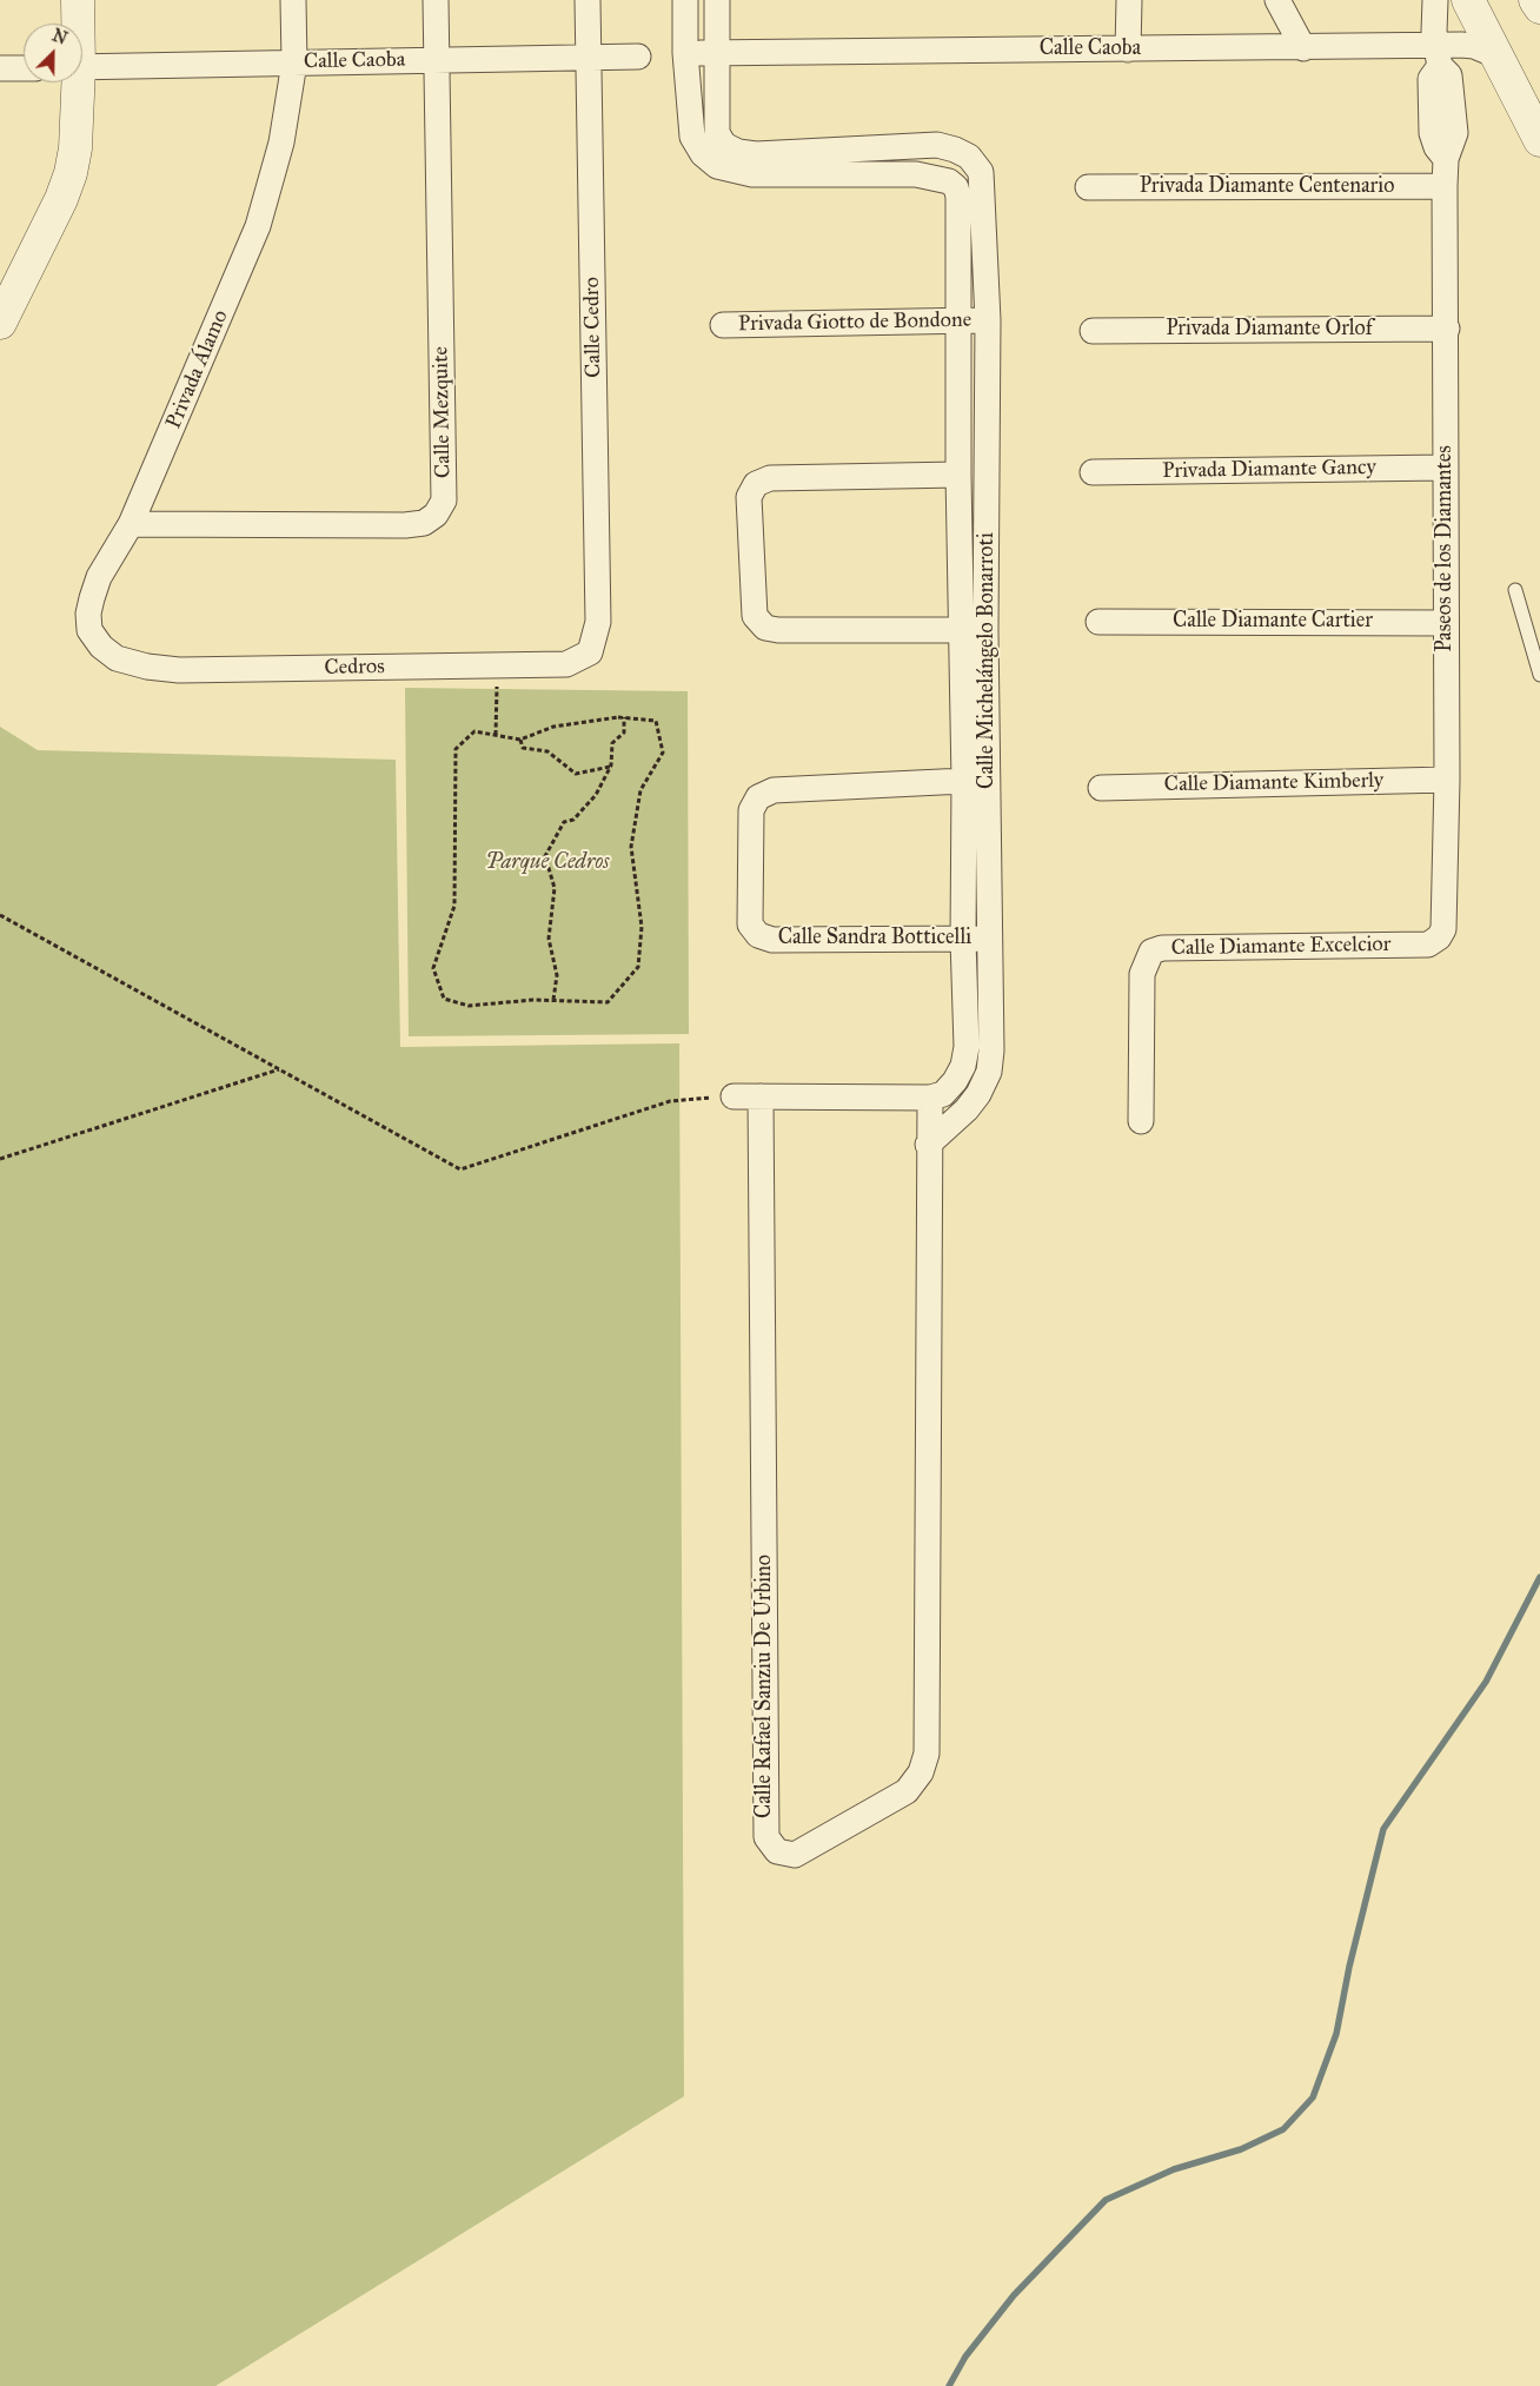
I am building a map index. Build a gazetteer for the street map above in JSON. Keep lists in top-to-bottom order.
{
  "streets": {
    "street": [
      "Calle Caoba",
      "Privada Diamante Centenario",
      "Privada Giotto de Bondone",
      "Calle Cedro",
      "Privada Diamante Orlof",
      "Privada Álamo",
      "Calle Mezquite",
      "Privada Diamante Gancy",
      "Paseos de los Diamantes",
      "Calle Diamante Cartier",
      "Calle Michelángelo Bonarroti",
      "Cedros",
      "Calle Diamante Kimberly",
      "Calle Sandra Botticelli",
      "Calle Diamante Excelcior",
      "Calle Rafael Sanziu De Urbino"
    ]
  },
  "crossings": [
    ["Calle Caoba", "Calle Cedro"],
    ["Calle Caoba", "Privada Álamo"],
    ["Calle Caoba", "Calle Mezquite"],
    ["Calle Caoba", "Paseos de los Diamantes"],
    ["Privada Diamante Centenario", "Paseos de los Diamantes"],
    ["Privada Giotto de Bondone", "Calle Michelángelo Bonarroti"],
    ["Calle Cedro", "Cedros"],
    ["Privada Diamante Orlof", "Paseos de los Diamantes"],
    ["Privada Álamo", "Calle Mezquite"],
    ["Privada Álamo", "Cedros"],
    ["Privada Diamante Gancy", "Paseos de los Diamantes"],
    ["Paseos de los Diamantes", "Calle Diamante Cartier"],
    ["Paseos de los Diamantes", "Calle Diamante Kimberly"],
    ["Paseos de los Diamantes", "Calle Diamante Excelcior"],
    ["Calle Michelángelo Bonarroti", "Calle Sandra Botticelli"],
    ["Calle Michelángelo Bonarroti", "Calle Rafael Sanziu De Urbino"]
  ],
  "parks": ["Parque Cedros"],
  "north": "top right"
}
